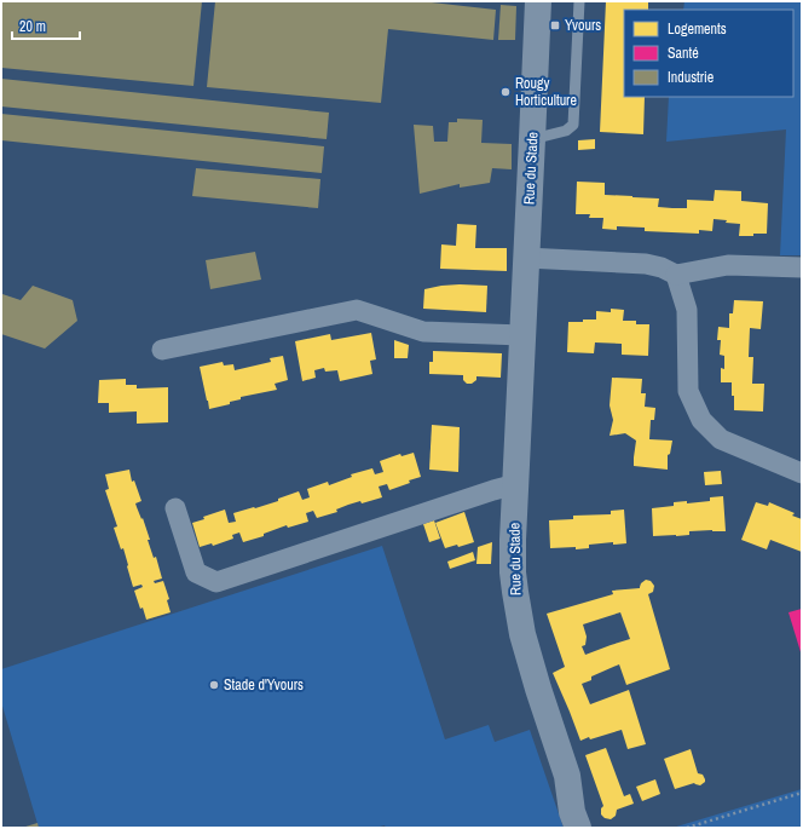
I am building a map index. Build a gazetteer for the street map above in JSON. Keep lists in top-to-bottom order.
{
  "streets": {
    "street": ["Rue du Stade"]
  },
  "places": {
    "transit": ["Yvours"],
    "other": ["Rougy Horticulture", "Stade d'Yvours"]
  },
  "legend": ["Logements", "Santé", "Industrie"],
  "scale_bar": "20 m"
}
